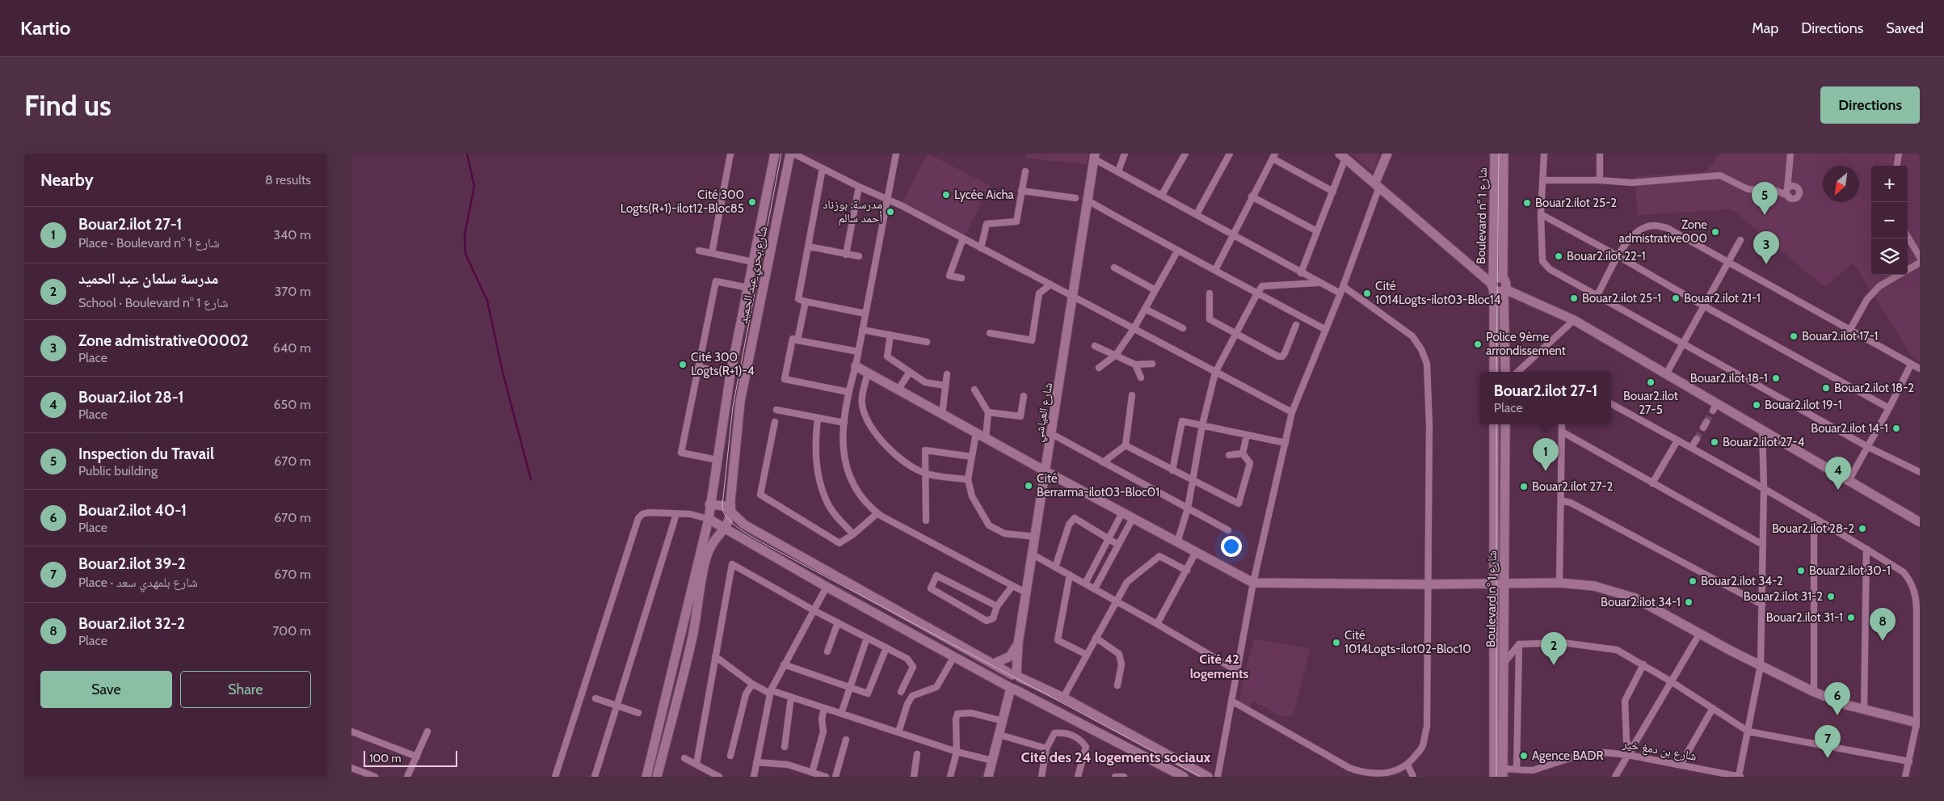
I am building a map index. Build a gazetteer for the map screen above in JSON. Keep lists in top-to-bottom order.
{
  "streets": {
    "street": [
      "Boulevard n° شارع 1",
      "شارع بحري عبد الحميد",
      "شارع العياشي",
      "شارع بن دمغ خير"
    ]
  },
  "crossings": [
    ["Boulevard n° شارع 1", "شارع بن دمغ خير"]
  ],
  "districts": ["Cité 42 logements", "Cité des 24 logements sociaux"],
  "places": [
    "Lycée Aicha",
    "Cité 300 Logts(R+1)-ilot12-Bloc85",
    "Bouar2.ilot 25-2",
    "مدرسة. بوزناد أحمد سالم",
    "Zone admistrative000",
    "Bouar2.ilot 22-1",
    "Cité 1014Logts-ilot03-Bloc14",
    "Bouar2.ilot 25-1",
    "Bouar2.ilot 21-1",
    "Bouar2.ilot 17-1",
    "Police 9ème arrondissement",
    "Cité 300 Logts(R+1)-4",
    "Bouar2.ilot 18-1",
    "Bouar2.ilot 27-5",
    "Bouar2.ilot 18-2",
    "Bouar2.ilot 19-1",
    "Bouar2.ilot 14-1",
    "Bouar2.ilot 27-4",
    "Cité Berrarma-ilot03-Bloc01",
    "Bouar2.ilot 27-2",
    "Bouar2.ilot 28-2",
    "Bouar2.ilot 30-1",
    "Bouar2.ilot 34-2",
    "Bouar2.ilot 31-2",
    "Bouar2.ilot 34-1",
    "Bouar2.ilot 31-1",
    "Cité 1014Logts-ilot02-Bloc10",
    "Agence BADR"
  ],
  "scale_bar": "100 m",
  "north": "bottom left",
  "page": {
    "header": "Kartio",
    "nav": ["Map", "Directions", "Saved"],
    "buttons": [
      "Directions",
      ["Save", "Share"]
    ],
    "title": "Find us",
    "heading": ["Nearby", "8 results"],
    "map_buttons": ["+", "−"],
    "pins": [
      "5",
      "3",
      "1",
      "4",
      "8",
      "2",
      "6",
      "7"
    ],
    "list": [
      {
        "mark": "1",
        "name": "Bouar2.ilot 27-1",
        "note": "Place · Boulevard n° شارع 1",
        "value": "340 m"
      },
      {
        "mark": "2",
        "name": "مدرسة سلمان عبد الحميد",
        "note": "School · Boulevard n° شارع 1",
        "value": "370 m"
      },
      {
        "mark": "3",
        "name": "Zone admistrative00002",
        "note": "Place",
        "value": "640 m"
      },
      {
        "mark": "4",
        "name": "Bouar2.ilot 28-1",
        "note": "Place",
        "value": "650 m"
      },
      {
        "mark": "5",
        "name": "Inspection du Travail",
        "note": "Public building",
        "value": "670 m"
      },
      {
        "mark": "6",
        "name": "Bouar2.ilot 40-1",
        "note": "Place",
        "value": "670 m"
      },
      {
        "mark": "7",
        "name": "Bouar2.ilot 39-2",
        "note": "Place · شارع بلمهدي سعد",
        "value": "670 m"
      },
      {
        "mark": "8",
        "name": "Bouar2.ilot 32-2",
        "note": "Place",
        "value": "700 m"
      }
    ],
    "popup": ["Bouar2.ilot 27-1", "Place"],
    "scale": "100 m"
  }
}
